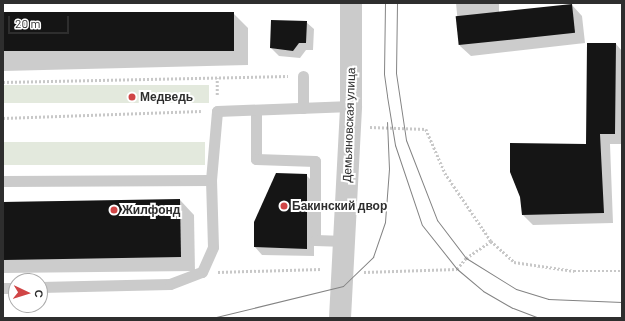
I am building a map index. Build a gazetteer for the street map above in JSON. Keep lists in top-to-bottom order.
{
  "streets": {
    "street": ["Демьяновская улица"]
  },
  "places": ["Медведь", "Бакинский двор", "Жилфонд"],
  "scale_bar": "20 m",
  "north": "right"
}
